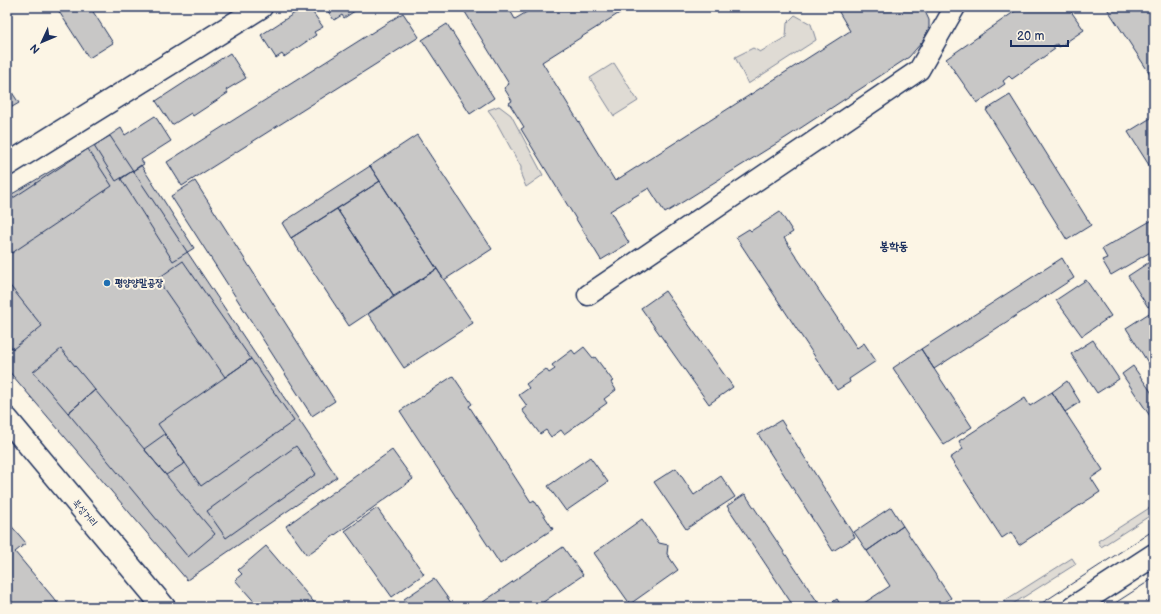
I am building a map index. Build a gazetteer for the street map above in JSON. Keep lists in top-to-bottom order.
{
  "streets": {
    "main road": ["북성거리"]
  },
  "districts": ["봉학동"],
  "places": ["평양양말공장"],
  "scale_bar": "20 m",
  "north": "bottom left"
}
